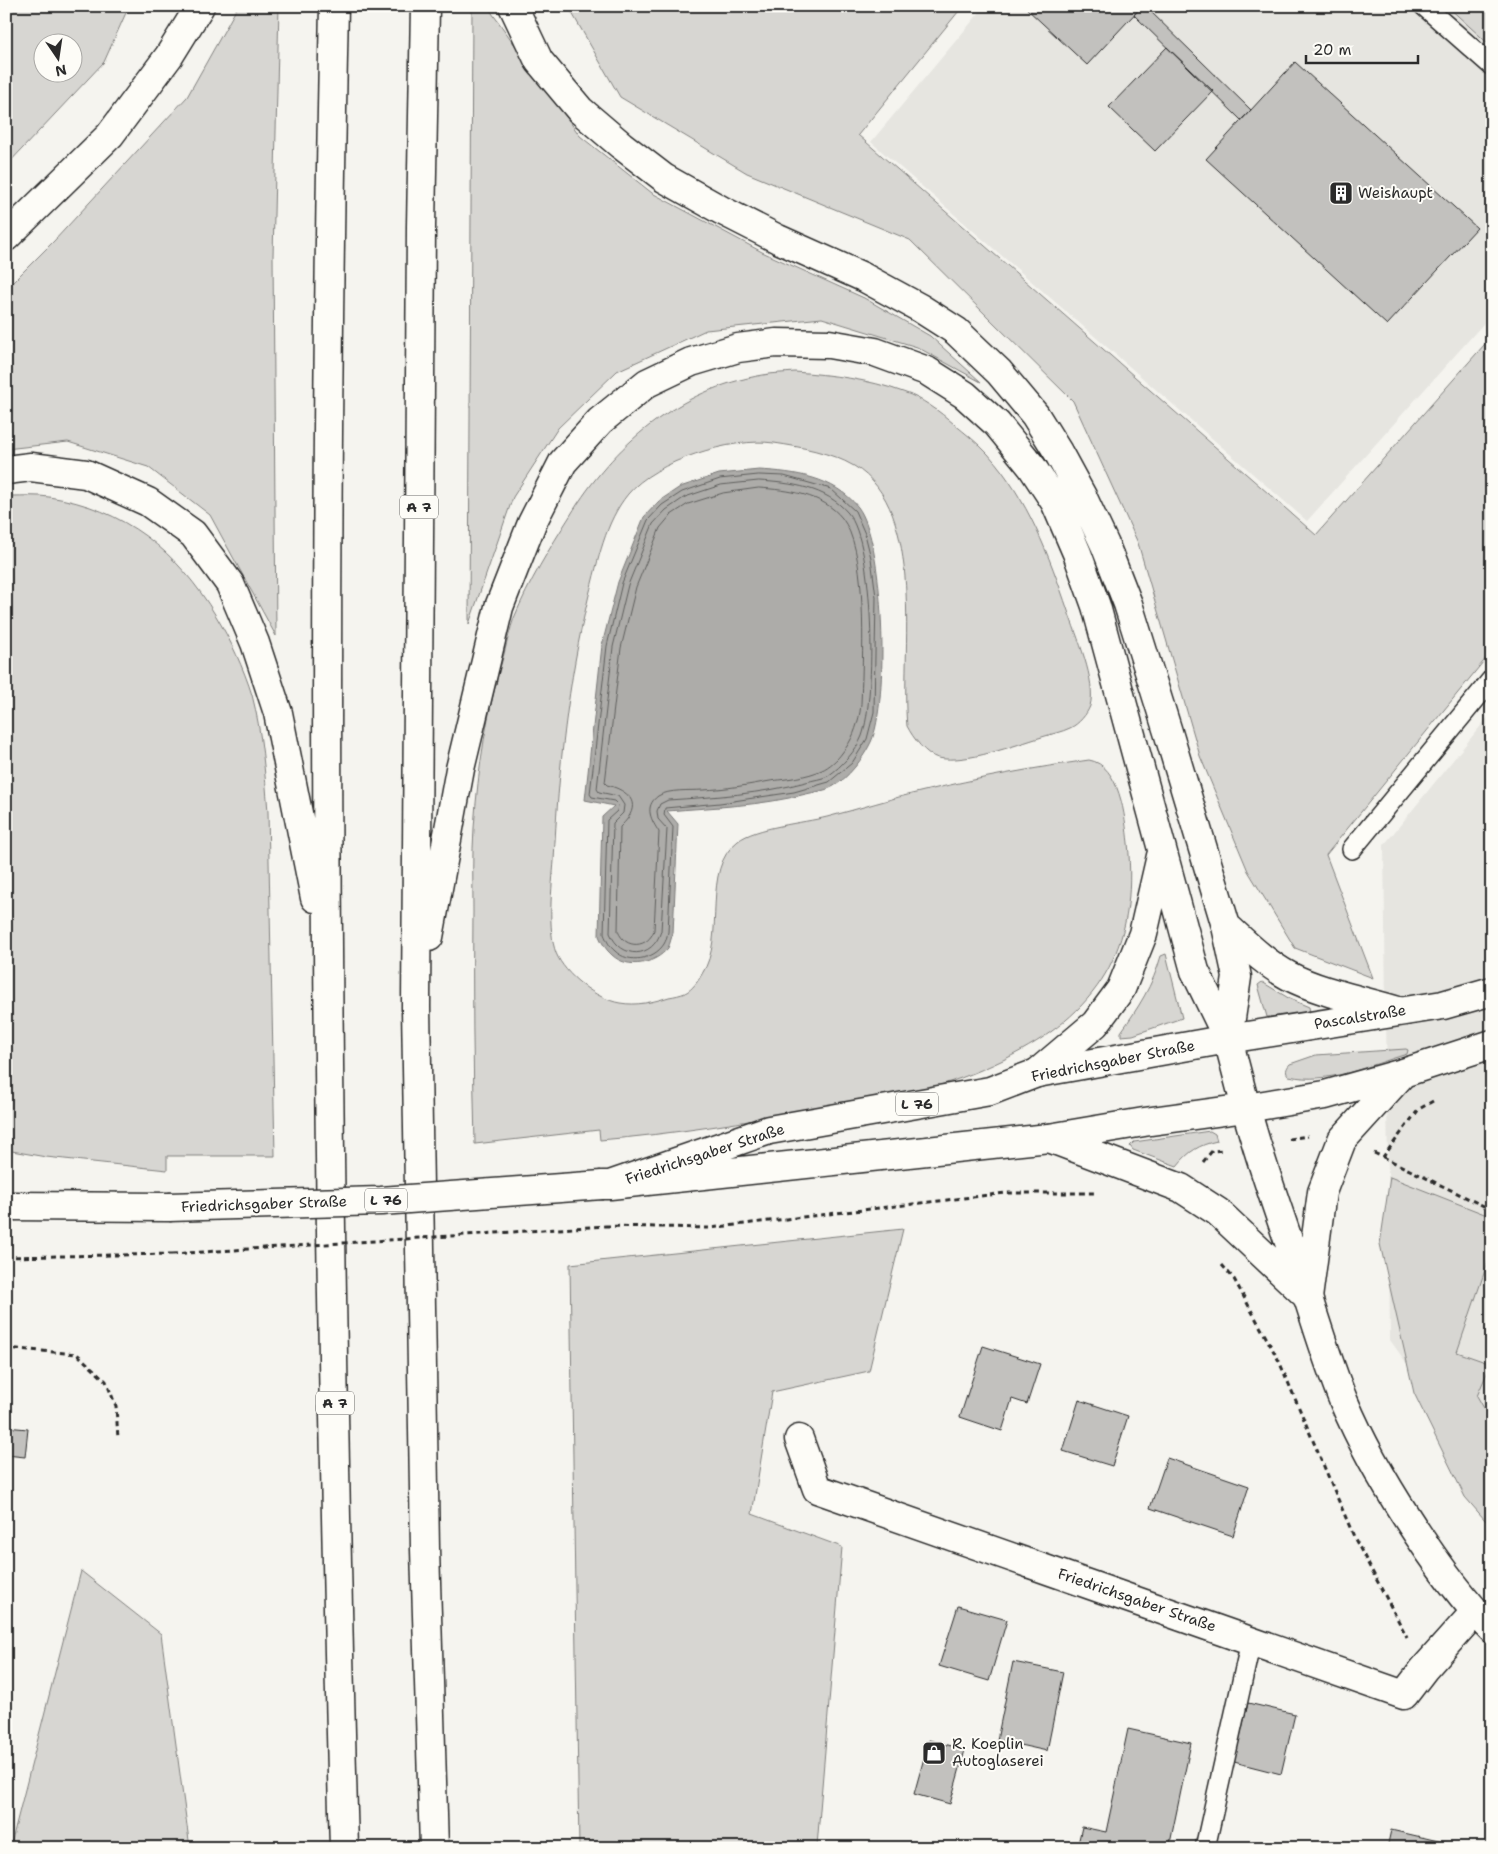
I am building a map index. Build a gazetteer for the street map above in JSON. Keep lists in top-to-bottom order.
{
  "streets": {
    "main road": [
      "A 7",
      "Pascalstraße",
      "Friedrichsgaber Straße",
      "L 76"
    ]
  },
  "crossings": [
    ["Pascalstraße", "Friedrichsgaber Straße"]
  ],
  "places": {
    "building": ["Weishaupt"],
    "shop": ["R. Koeplin Autoglaserei"]
  },
  "scale_bar": "20 m",
  "north": "bottom"
}
